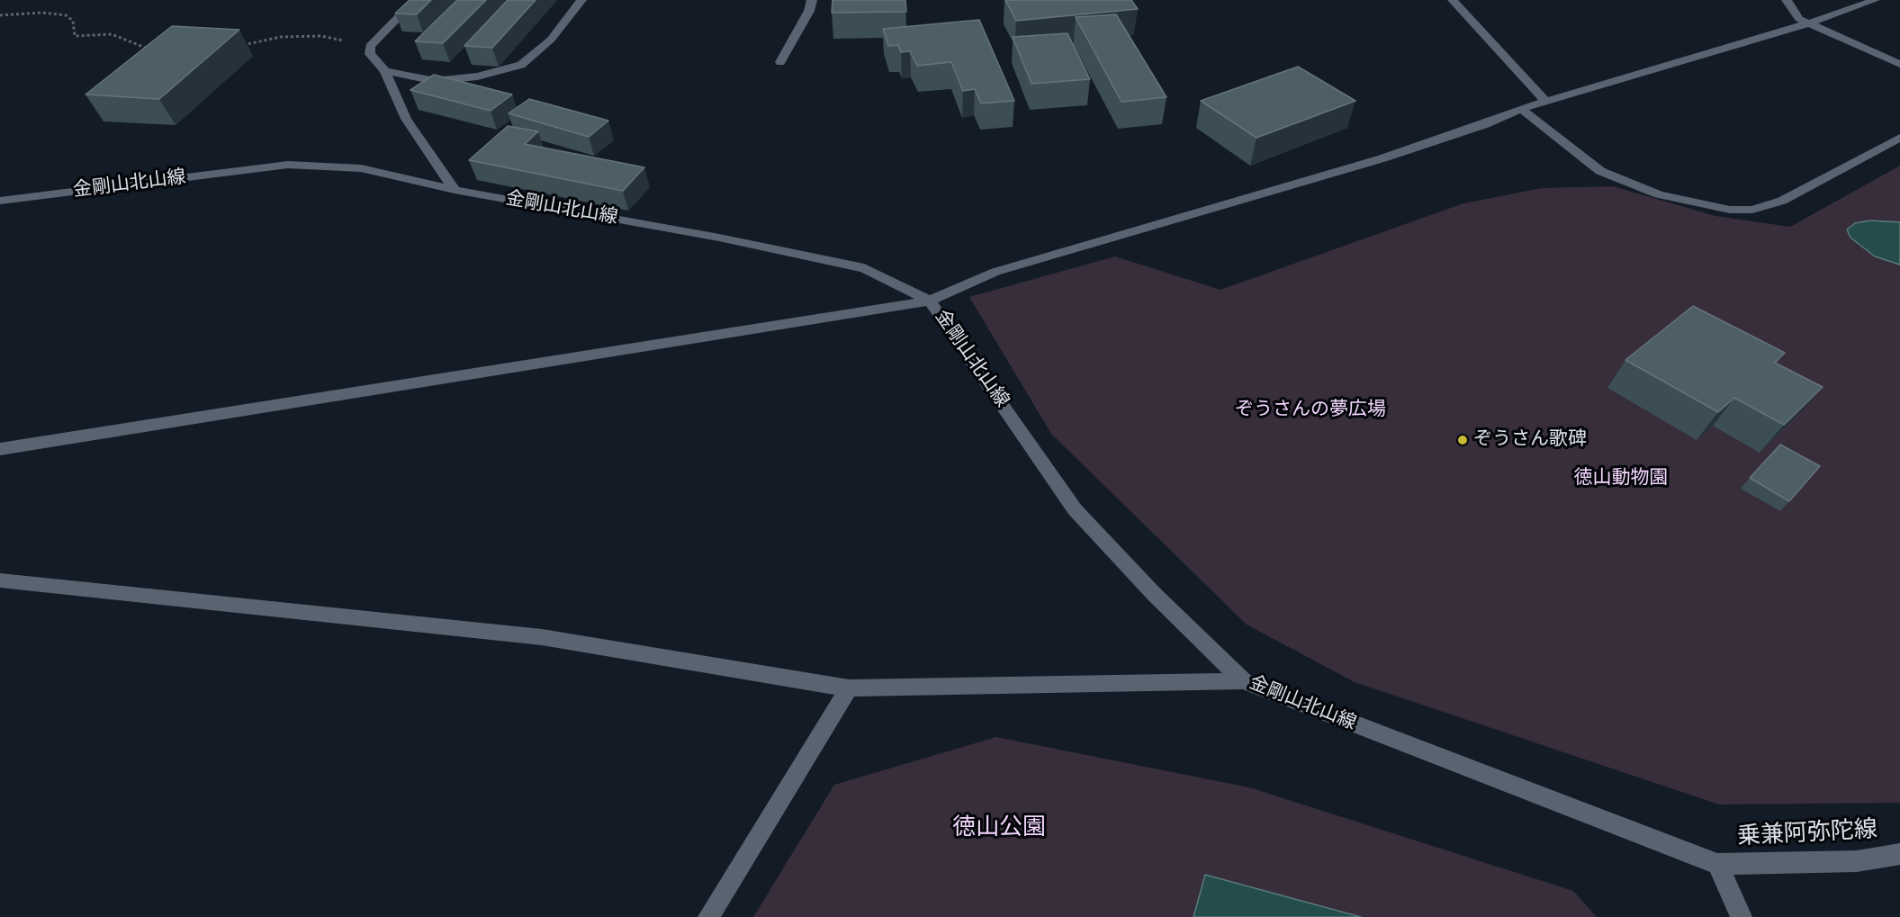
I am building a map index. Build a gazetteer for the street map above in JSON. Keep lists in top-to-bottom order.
{
  "streets": {
    "street": ["金剛山北山線", "乗兼阿弥陀線"]
  },
  "crossings": [
    ["金剛山北山線", "乗兼阿弥陀線"]
  ],
  "parks": ["ぞうさんの夢広場", "徳山動物園", "徳山公園"],
  "places": ["ぞうさん歌碑"]
}
